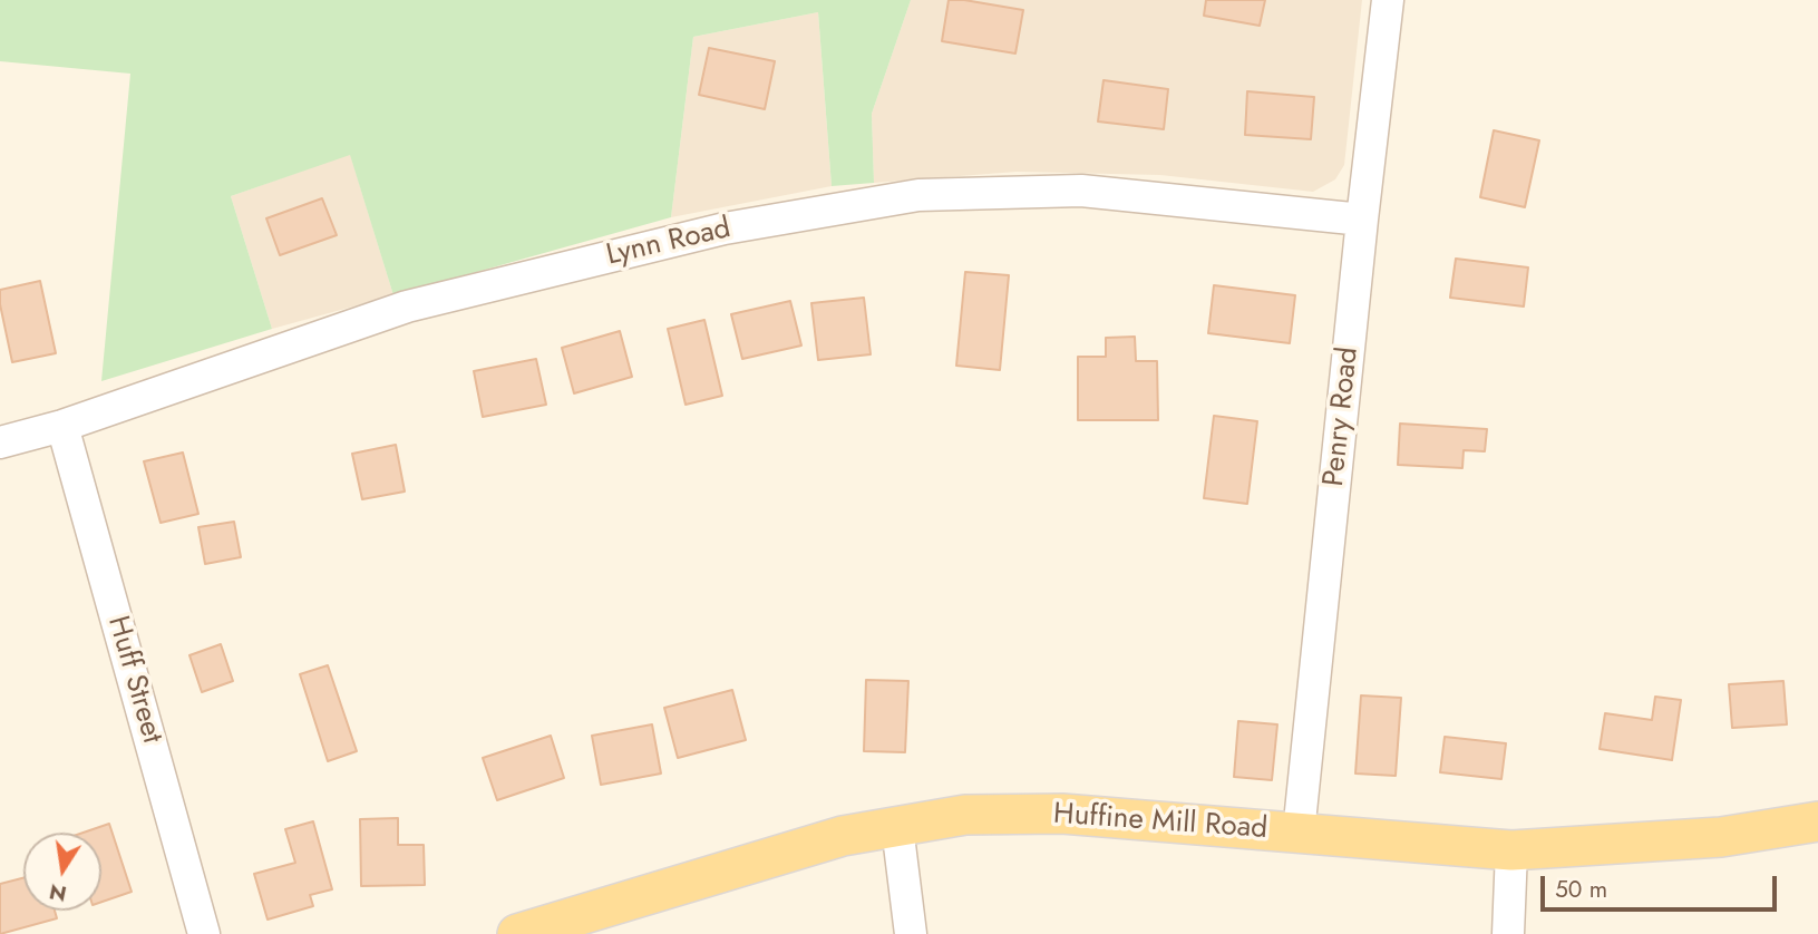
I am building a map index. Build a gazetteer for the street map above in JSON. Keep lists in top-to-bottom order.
{
  "streets": {
    "main road": ["Huffine Mill Road"],
    "street": ["Lynn Road", "Penry Road", "Huff Street"]
  },
  "crossings": [
    ["Lynn Road", "Penry Road"],
    ["Lynn Road", "Huff Street"],
    ["Penry Road", "Huffine Mill Road"]
  ],
  "scale_bar": "50 m",
  "north": "bottom"
}
